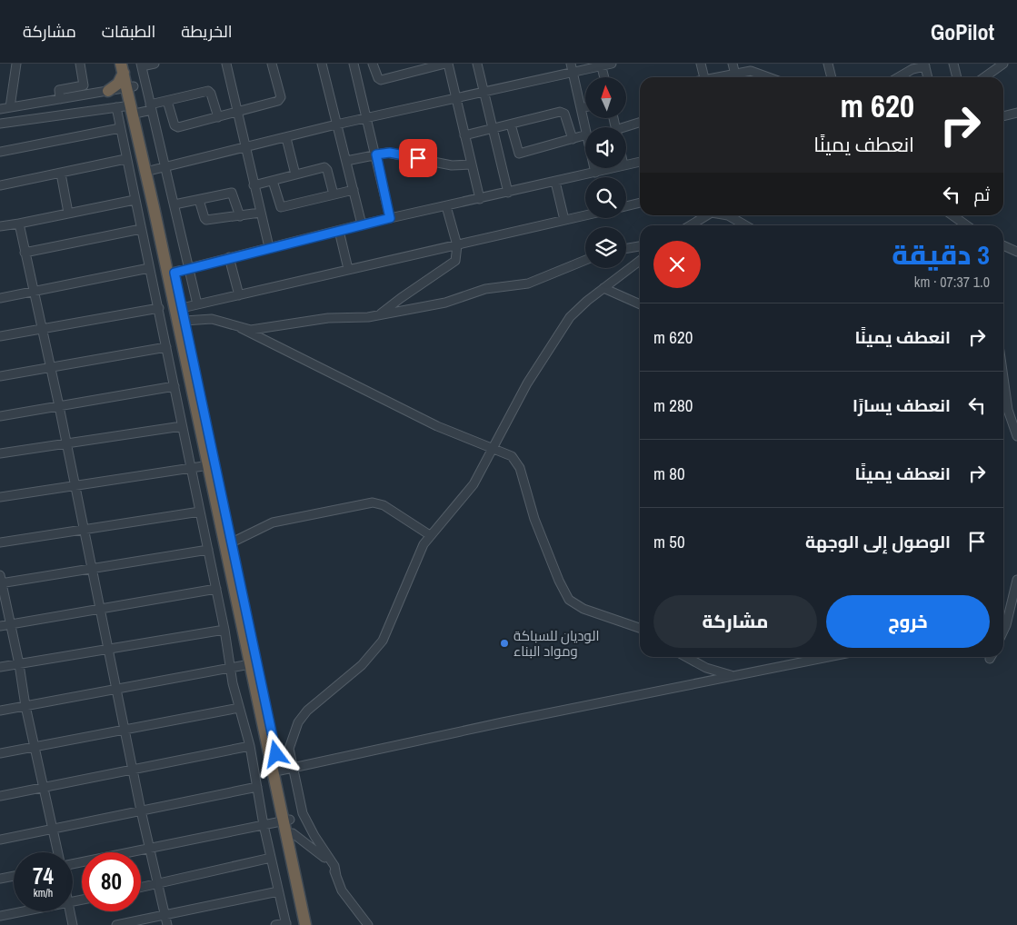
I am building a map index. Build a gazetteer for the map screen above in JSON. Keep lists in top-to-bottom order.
{
  "places": ["الوديان للسباكة ومواد البناء"],
  "north": "top",
  "page": {
    "header": "GoPilot",
    "nav": ["الخريطة", "الطبقات", "مشاركة"],
    "turn": ["620 m", "انعطف يمينًا"],
    "then": "ثم",
    "heading": ["3 دقيقة", "1.0 km · 07:37"],
    "list": [
      {
        "name": "انعطف يمينًا",
        "value": "620 m"
      },
      {
        "name": "انعطف يسارًا",
        "value": "280 m"
      },
      {
        "name": "انعطف يمينًا",
        "value": "80 m"
      },
      {
        "name": "الوصول إلى الوجهة",
        "value": "50 m"
      }
    ],
    "buttons": ["خروج", "مشاركة"],
    "speed": "74 km/h",
    "limit": "80"
  }
}
